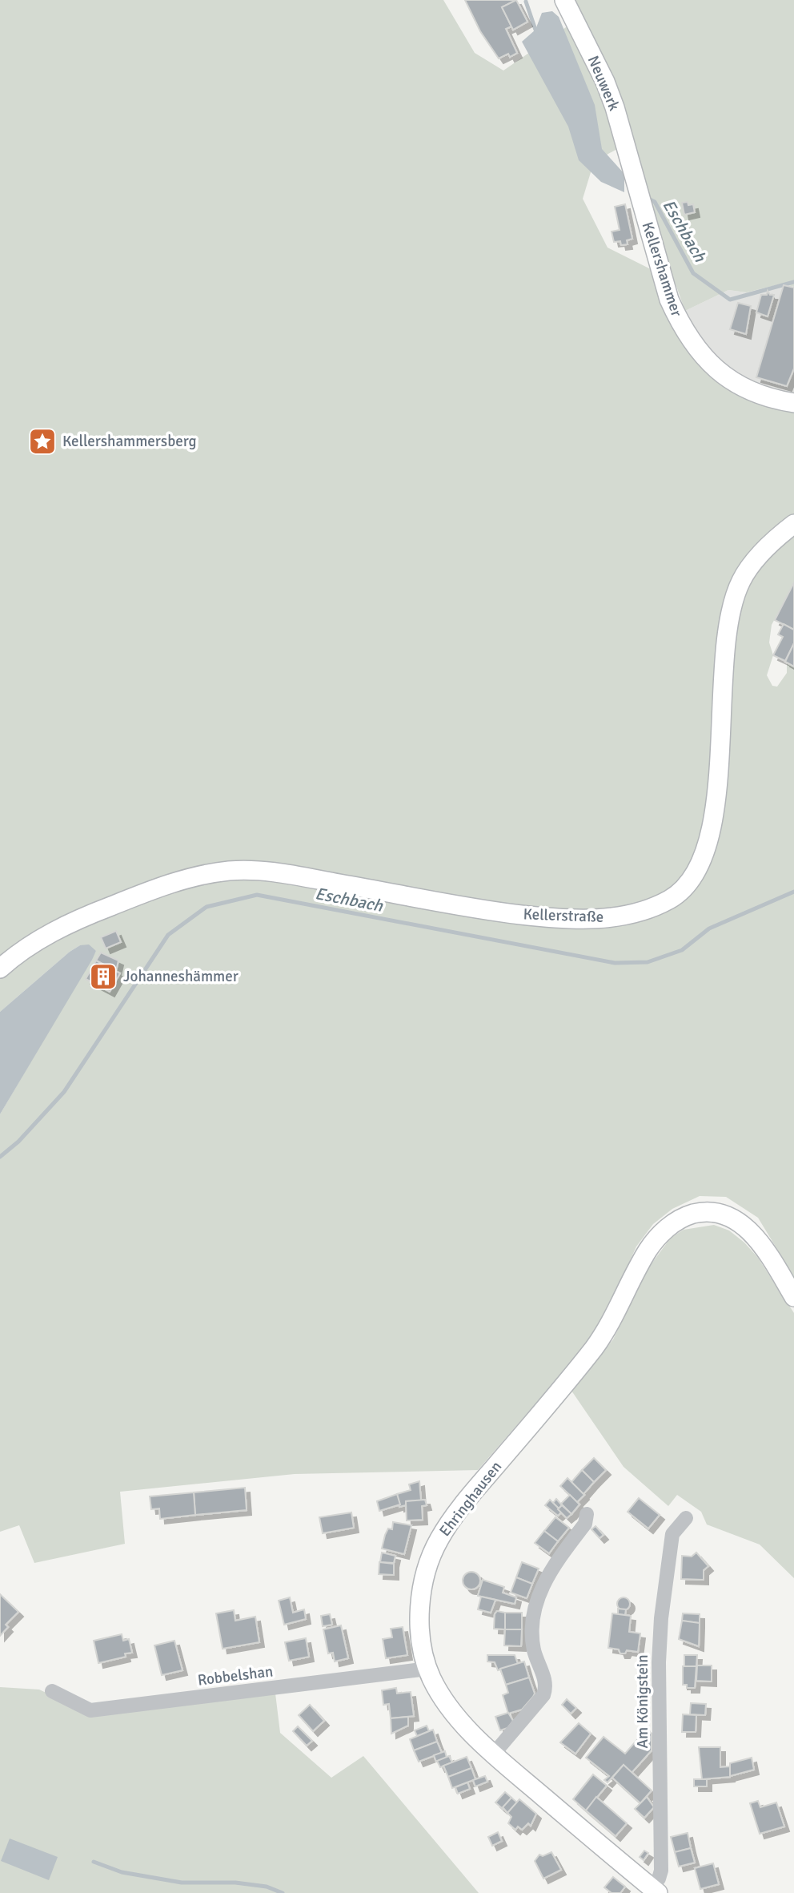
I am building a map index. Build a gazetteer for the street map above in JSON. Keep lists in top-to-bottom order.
{
  "streets": {
    "main road": [
      "Neuwerk",
      "Kellershammer",
      "Kellerstraße",
      "Ehringhausen"
    ],
    "street": ["Robbelshan", "Am Königstein"]
  },
  "crossings": [
    ["Neuwerk", "Kellershammer"],
    ["Ehringhausen", "Robbelshan"],
    ["Ehringhausen", "Am Königstein"]
  ],
  "water": ["Eschbach"],
  "places": {
    "place": ["Kellershammersberg"],
    "building": ["Johanneshämmer"]
  }
}
